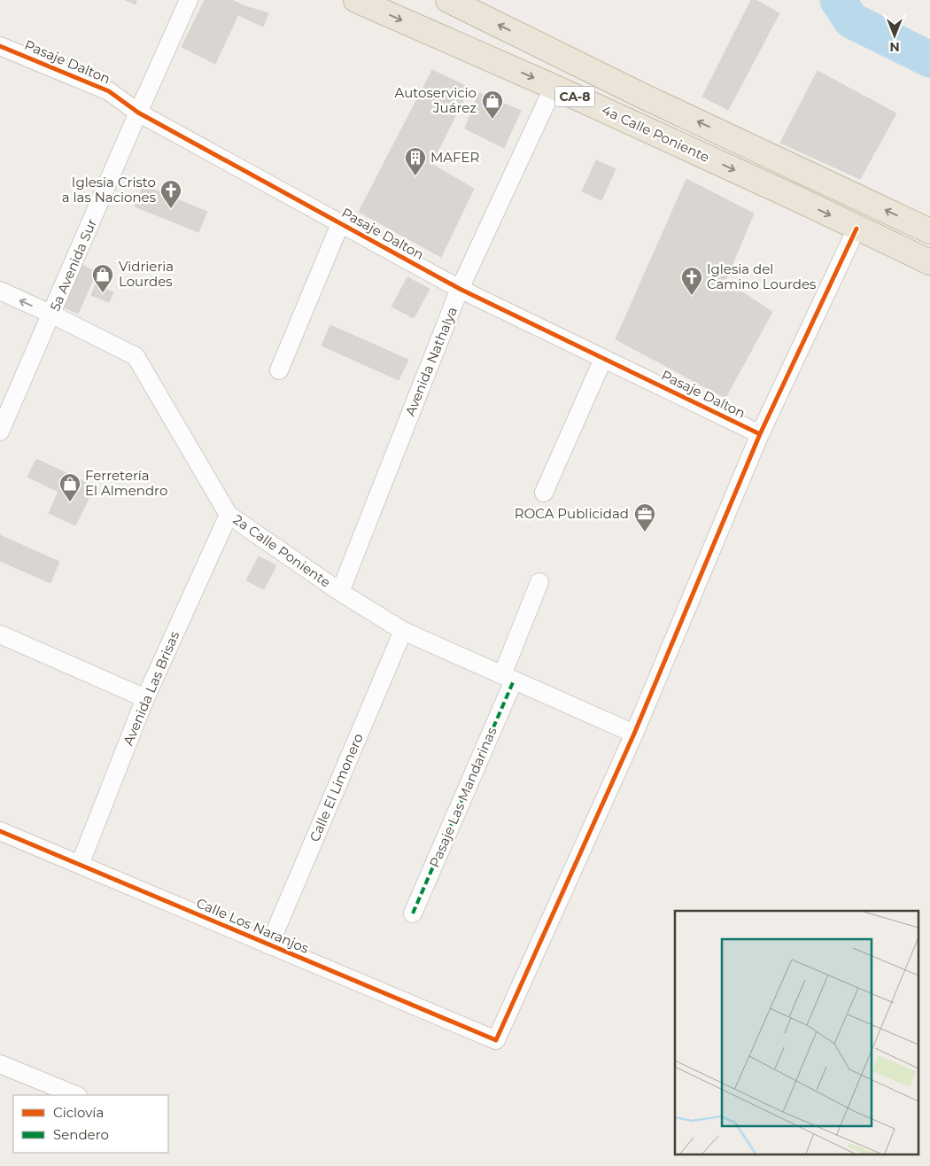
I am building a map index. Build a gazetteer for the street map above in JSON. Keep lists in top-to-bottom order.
{
  "streets": {
    "highway": ["CA-8", "4a Calle Poniente"],
    "street": [
      "Pasaje Dalton",
      "5a Avenida Sur",
      "Avenida Nathalya",
      "2a Calle Poniente",
      "Avenida Las Brisas",
      "Calle El Limonero",
      "Pasaje Las Mandarinas",
      "Calle Los Naranjos"
    ]
  },
  "crossings": [
    ["Pasaje Dalton", "5a Avenida Sur"],
    ["Pasaje Dalton", "Avenida Nathalya"],
    ["CA-8", "4a Calle Poniente"],
    ["4a Calle Poniente", "Avenida Nathalya"],
    ["5a Avenida Sur", "2a Calle Poniente"],
    ["Avenida Nathalya", "2a Calle Poniente"],
    ["2a Calle Poniente", "Avenida Las Brisas"],
    ["2a Calle Poniente", "Calle El Limonero"],
    ["2a Calle Poniente", "Pasaje Las Mandarinas"],
    ["2a Calle Poniente", "Calle Los Naranjos"],
    ["Avenida Las Brisas", "Calle Los Naranjos"],
    ["Calle El Limonero", "Calle Los Naranjos"]
  ],
  "places": {
    "shop": ["Autoservicio Juárez", "Vidrieria Lourdes", "Ferretería El Almendro"],
    "building": ["MAFER"],
    "church": ["Iglesia Cristo a las Naciones", "Iglesia del Camino Lourdes"],
    "office": ["ROCA Publicidad"]
  },
  "legend": ["Ciclovía", "Sendero"],
  "north": "bottom"
}
